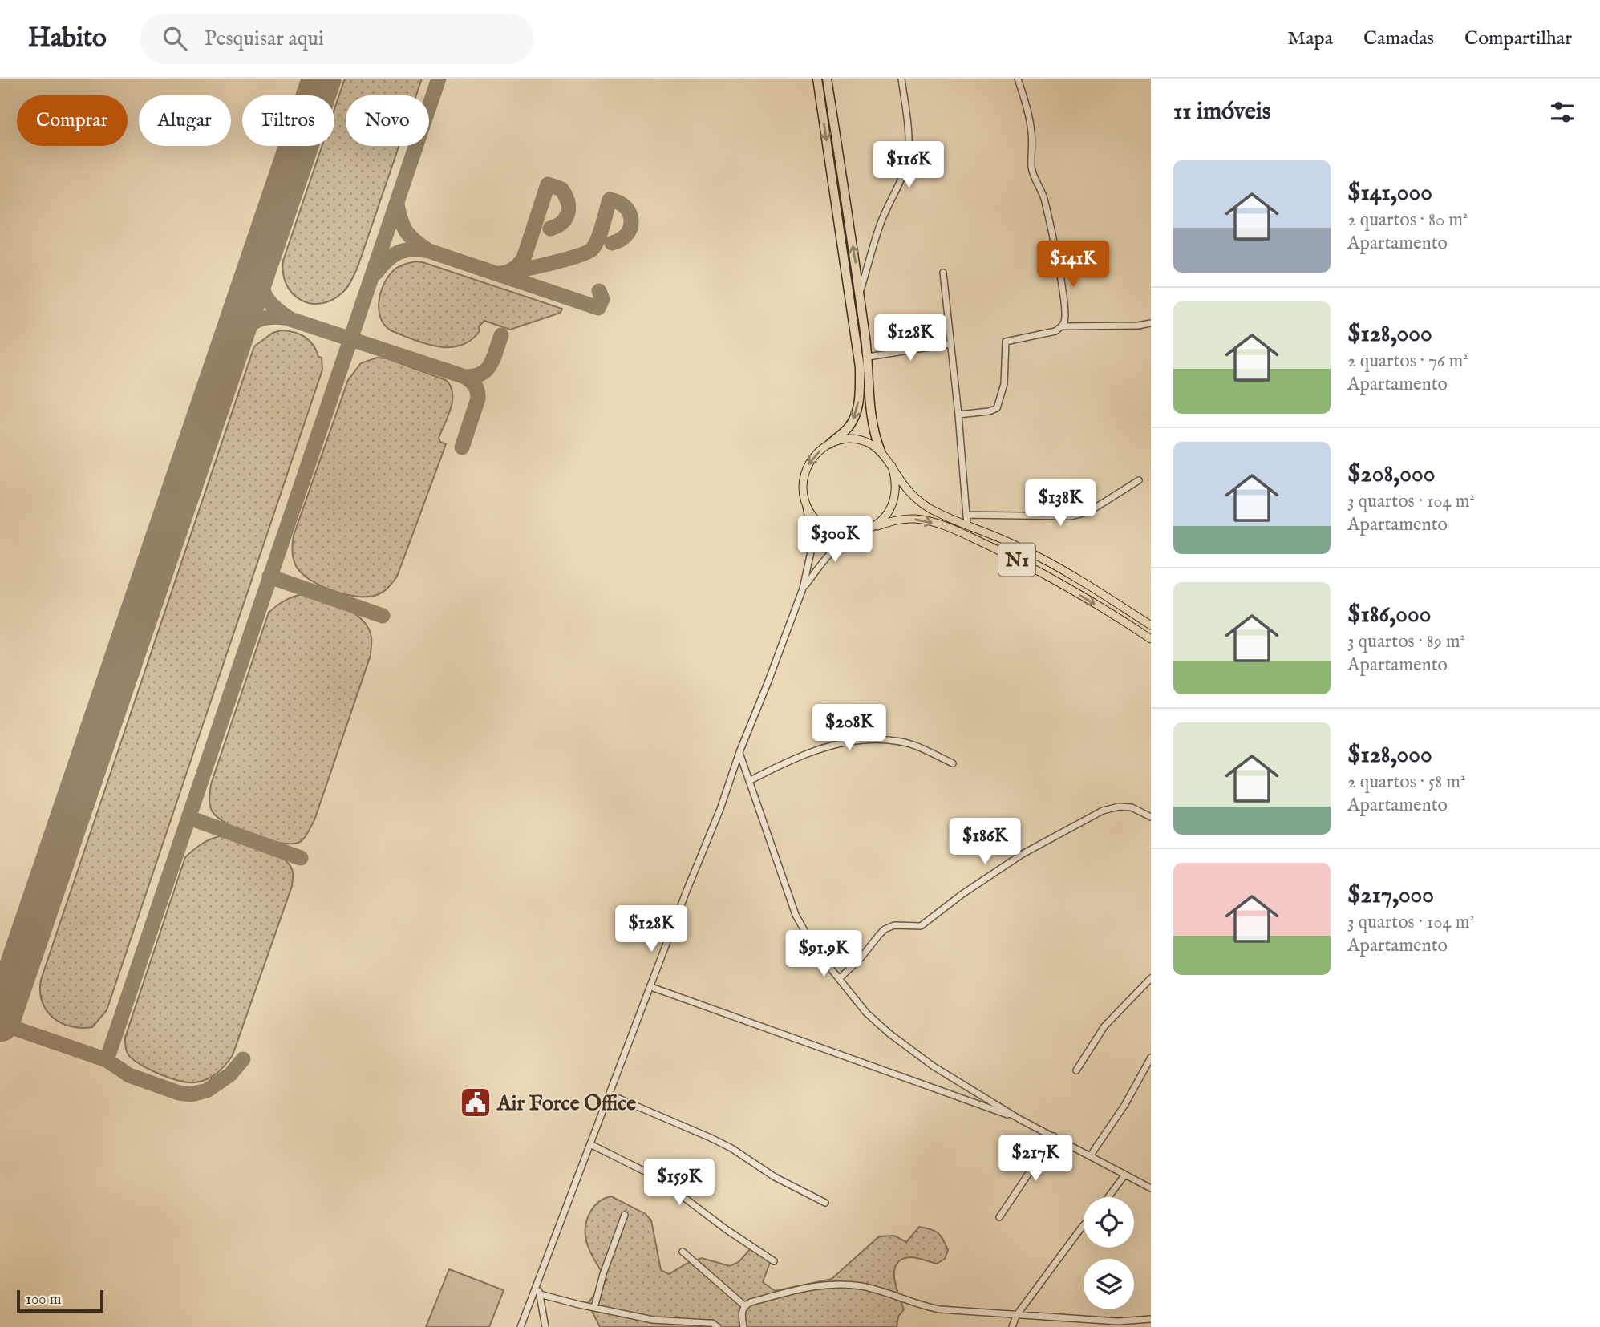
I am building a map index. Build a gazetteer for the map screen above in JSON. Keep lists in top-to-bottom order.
{
  "streets": {
    "main road": ["N1"]
  },
  "places": {
    "public building": ["Air Force Office"]
  },
  "scale_bar": "100 m",
  "page": {
    "header": "Habito",
    "search": "Pesquisar aqui",
    "nav": ["Mapa", "Camadas", "Compartilhar"],
    "heading": "11 imóveis",
    "chip": [
      "Comprar",
      "Alugar",
      "Filtros",
      "Novo"
    ],
    "price": [
      "$116K",
      "$141K",
      "$128K",
      "$138K",
      "$300K",
      "$208K",
      "$186K",
      "$128K",
      "$91.9K",
      "$217K",
      "$159K"
    ],
    "list": [
      {
        "name": "$141,000",
        "note": "2 quartos · 80 m² · Apartamento"
      },
      {
        "name": "$128,000",
        "note": "2 quartos · 76 m² · Apartamento"
      },
      {
        "name": "$208,000",
        "note": "3 quartos · 104 m² · Apartamento"
      },
      {
        "name": "$186,000",
        "note": "3 quartos · 89 m² · Apartamento"
      },
      {
        "name": "$128,000",
        "note": "2 quartos · 58 m² · Apartamento"
      },
      {
        "name": "$217,000",
        "note": "3 quartos · 104 m² · Apartamento"
      }
    ],
    "scale": "100 m"
  }
}
